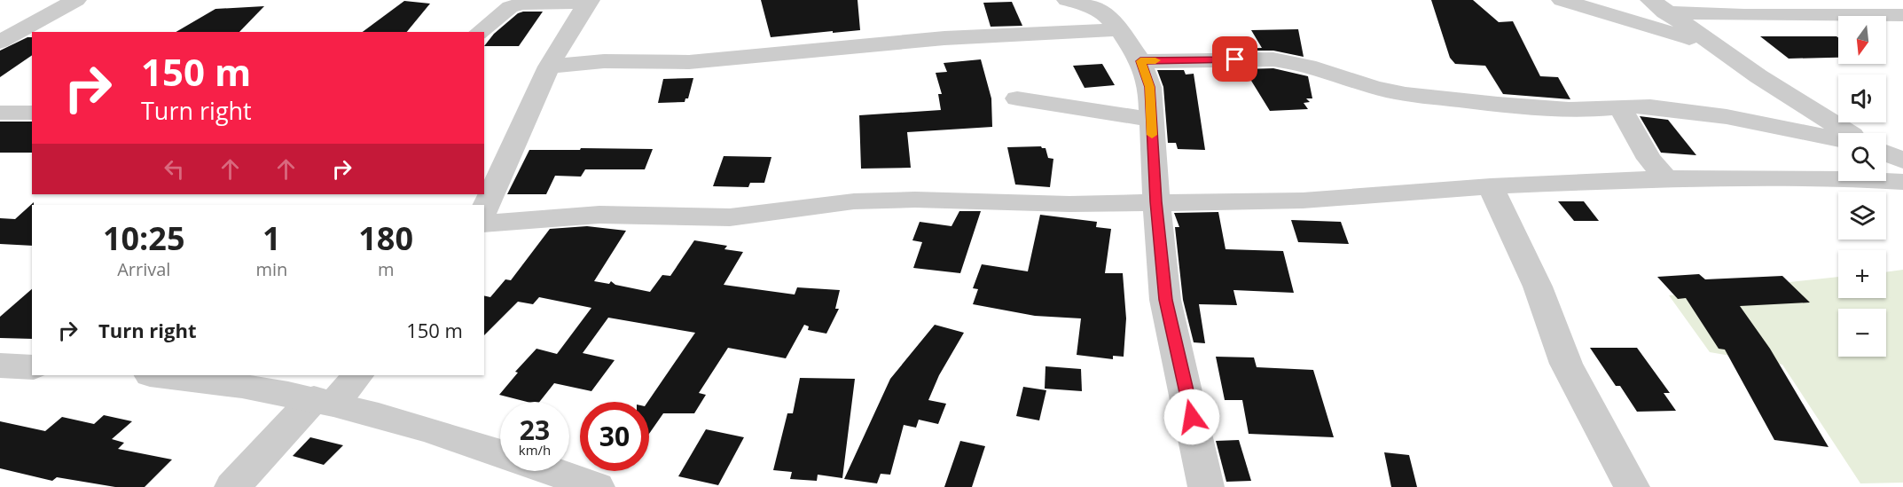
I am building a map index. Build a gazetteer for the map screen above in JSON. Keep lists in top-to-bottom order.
{
  "north": "bottom",
  "page": {
    "map_buttons": ["+", "−"],
    "turn": ["150 m", "Turn right"],
    "eta": [
      "10:25",
      "Arrival",
      "1",
      "min",
      "180",
      "m"
    ],
    "list": [
      {
        "name": "Turn right",
        "value": "150 m"
      }
    ],
    "speed": "23 km/h",
    "limit": "30"
  }
}
